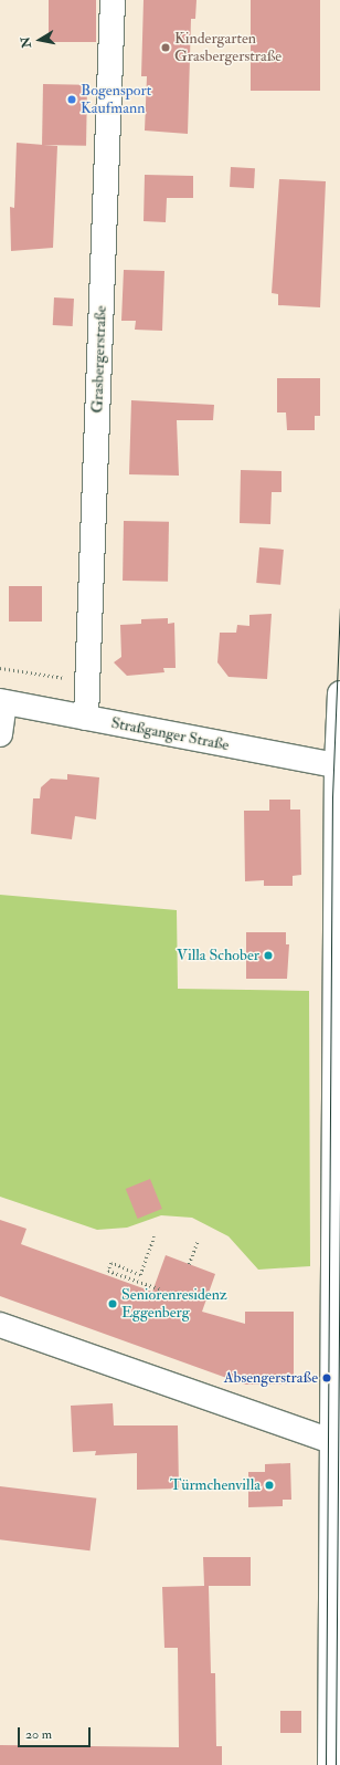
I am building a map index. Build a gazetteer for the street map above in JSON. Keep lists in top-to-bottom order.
{
  "streets": {
    "street": ["Grasbergerstraße", "Straßganger Straße"]
  },
  "crossings": [
    ["Grasbergerstraße", "Straßganger Straße"]
  ],
  "places": [
    "Kindergarten Grasbergerstraße",
    "Bogensport Kaufmann",
    "Villa Schober",
    "Seniorenresidenz Eggenberg",
    "Absengerstraße",
    "Türmchenvilla"
  ],
  "scale_bar": "20 m",
  "north": "left"
}
